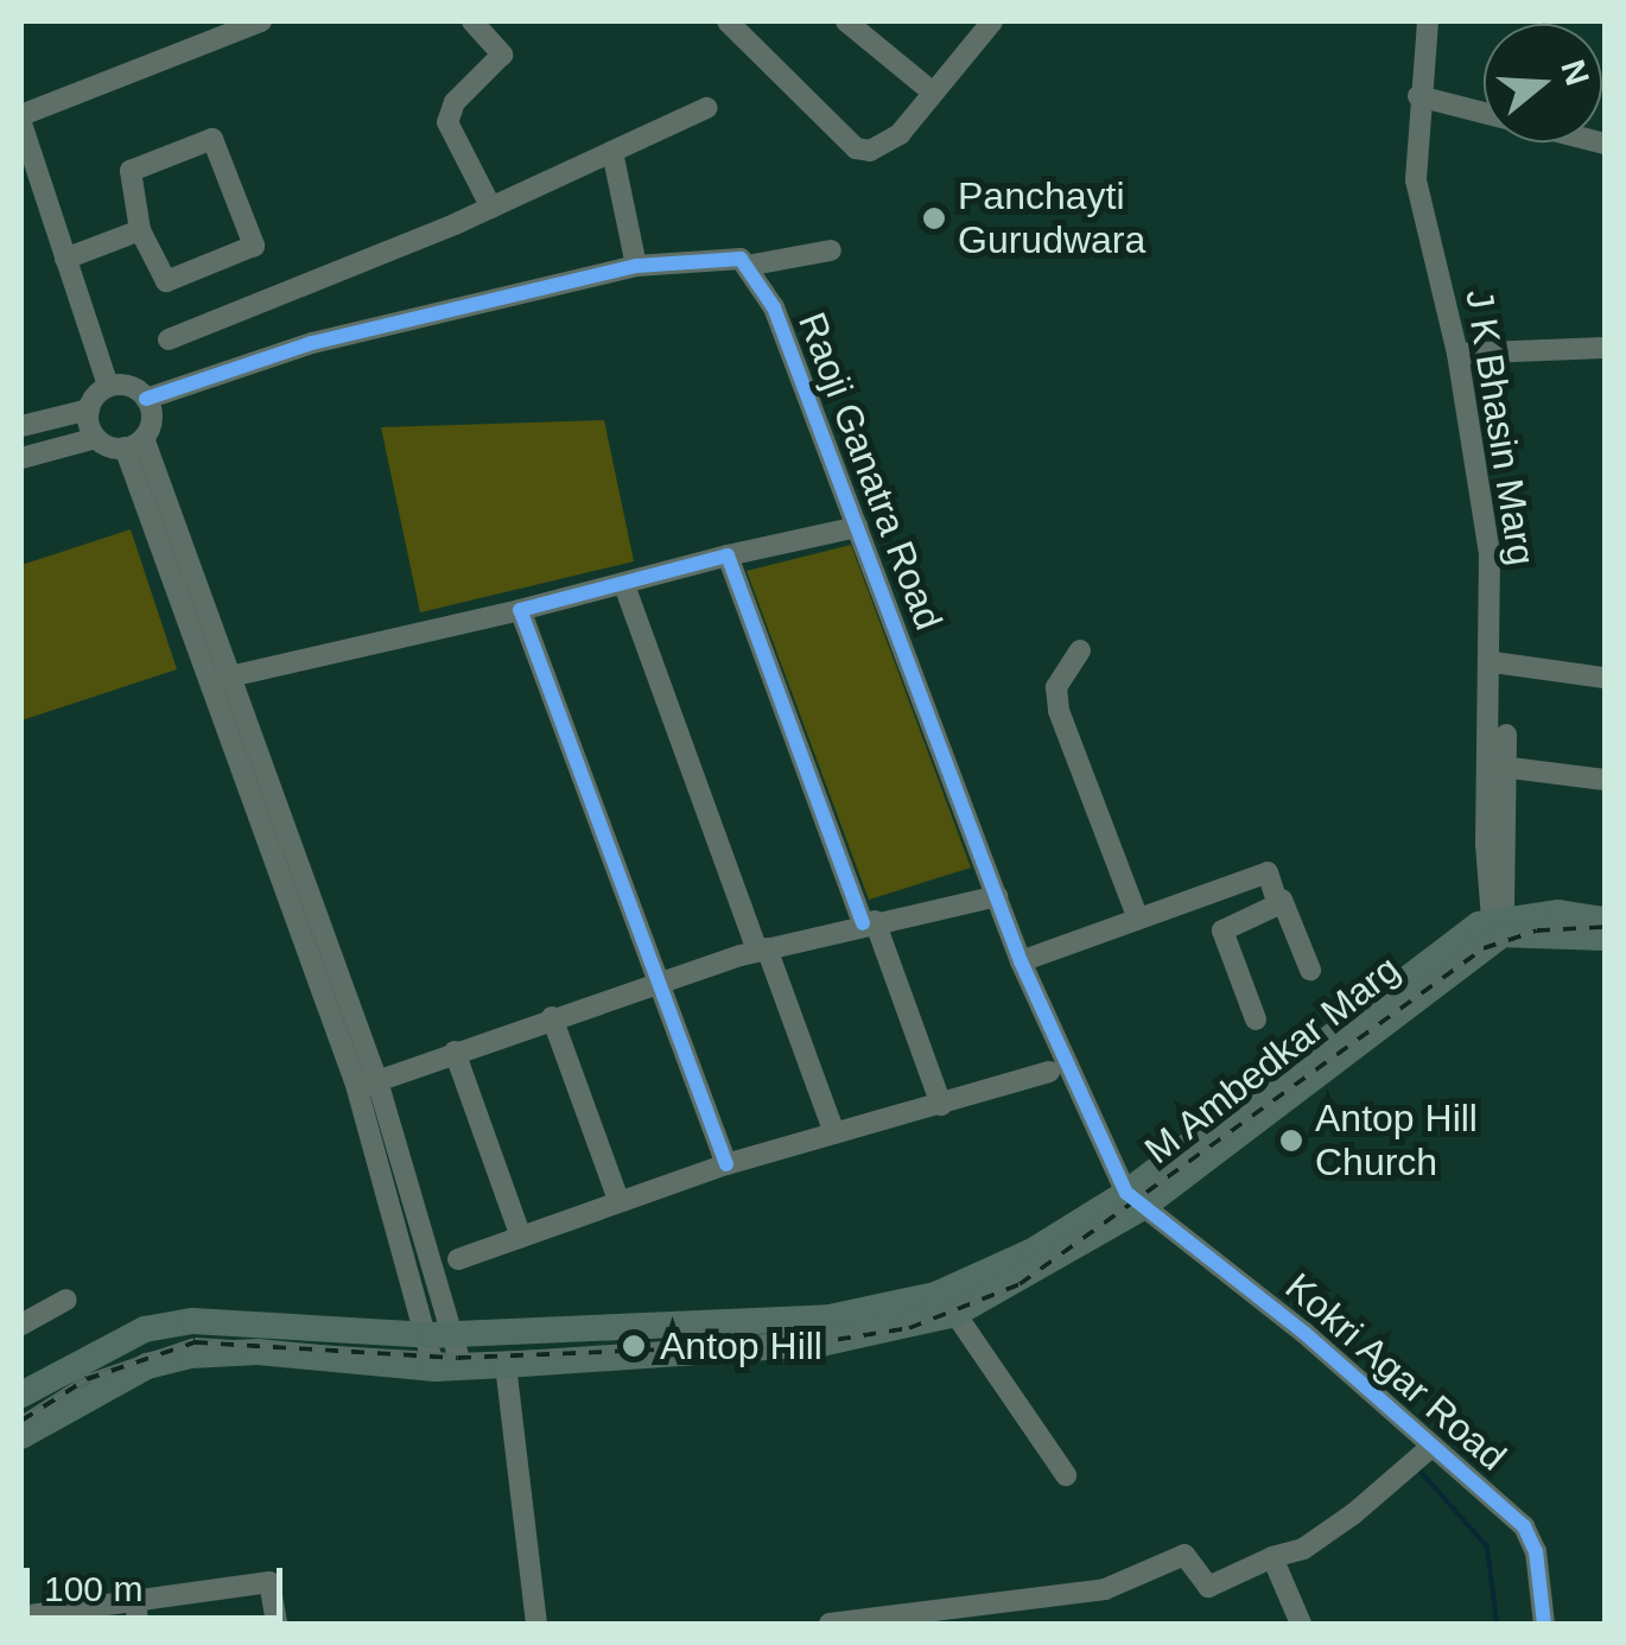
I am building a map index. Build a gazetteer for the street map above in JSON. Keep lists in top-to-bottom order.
{
  "streets": {
    "main road": ["M Ambedkar Marg"],
    "street": ["J K Bhasin Marg", "Raoji Ganatra Road", "Kokri Agar Road"]
  },
  "crossings": [
    ["J K Bhasin Marg", "M Ambedkar Marg"],
    ["Raoji Ganatra Road", "M Ambedkar Marg"],
    ["Raoji Ganatra Road", "Kokri Agar Road"],
    ["M Ambedkar Marg", "Kokri Agar Road"]
  ],
  "places": ["Panchayti Gurudwara", "Antop Hill Church", "Antop Hill"],
  "scale_bar": "100 m",
  "north": "right"
}
